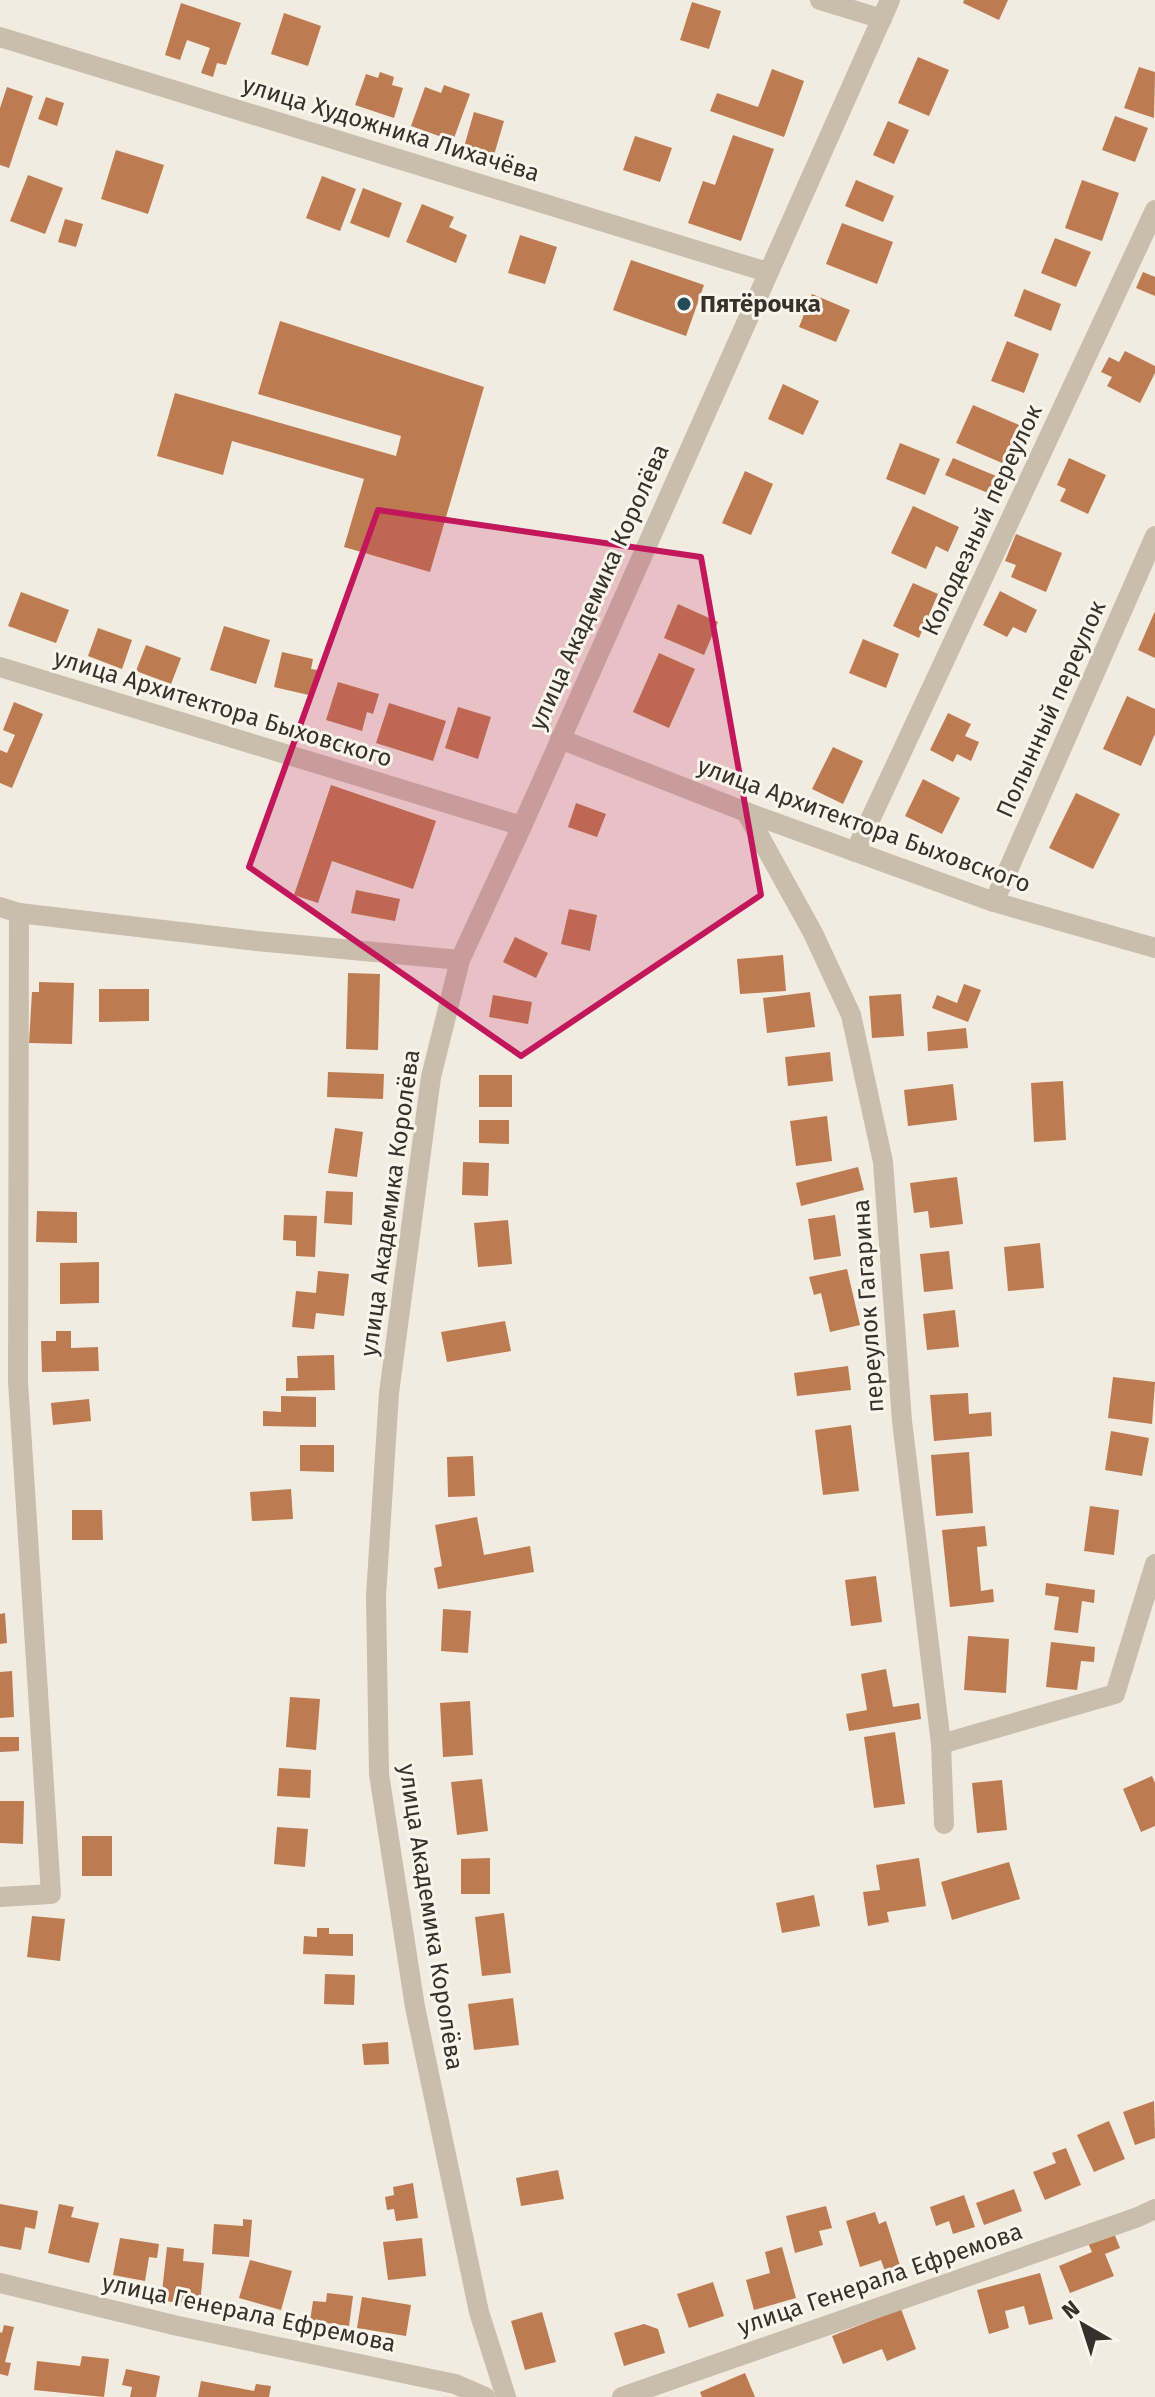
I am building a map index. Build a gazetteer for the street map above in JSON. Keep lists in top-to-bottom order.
{
  "streets": {
    "street": [
      "улица Художника Лихачёва",
      "Колодезный переулок",
      "улица Академика Королёва",
      "улица Архитектора Быховского",
      "Полынный переулок",
      "переулок Гагарина",
      "улица Генерала Ефремова"
    ]
  },
  "crossings": [
    ["улица Художника Лихачёва", "улица Академика Королёва"],
    ["Колодезный переулок", "улица Архитектора Быховского"],
    ["улица Академика Королёва", "улица Архитектора Быховского"],
    ["улица Архитектора Быховского", "Полынный переулок"],
    ["улица Архитектора Быховского", "переулок Гагарина"]
  ],
  "places": ["Пятёрочка"],
  "north": "top left"
}
